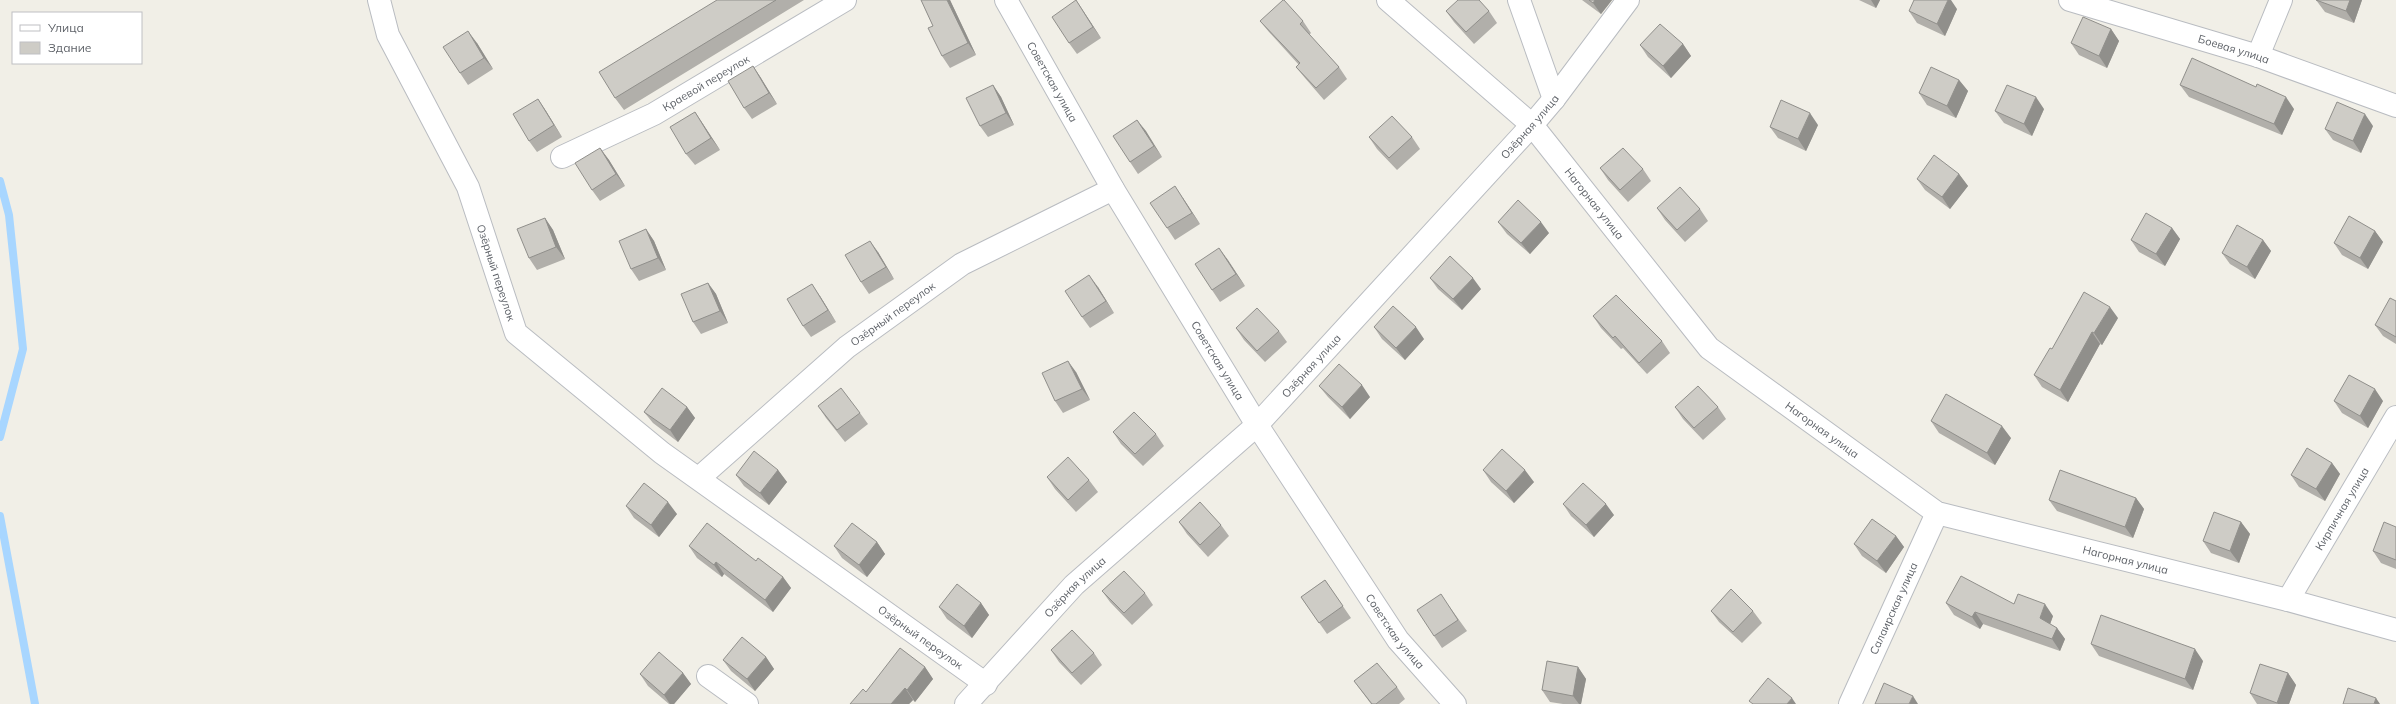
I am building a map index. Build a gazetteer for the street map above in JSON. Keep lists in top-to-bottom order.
{
  "streets": {
    "street": [
      "Боевая улица",
      "Советская улица",
      "Краевой переулок",
      "Озёрная улица",
      "Нагорная улица",
      "Озёрный переулок",
      "Кирпичная улица",
      "Салаирская улица"
    ]
  },
  "crossings": [
    ["Советская улица", "Озёрная улица"],
    ["Советская улица", "Озёрный переулок"],
    ["Озёрная улица", "Нагорная улица"],
    ["Озёрная улица", "Озёрный переулок"],
    ["Нагорная улица", "Кирпичная улица"],
    ["Нагорная улица", "Салаирская улица"]
  ],
  "legend": ["Улица", "Здание"]
}
